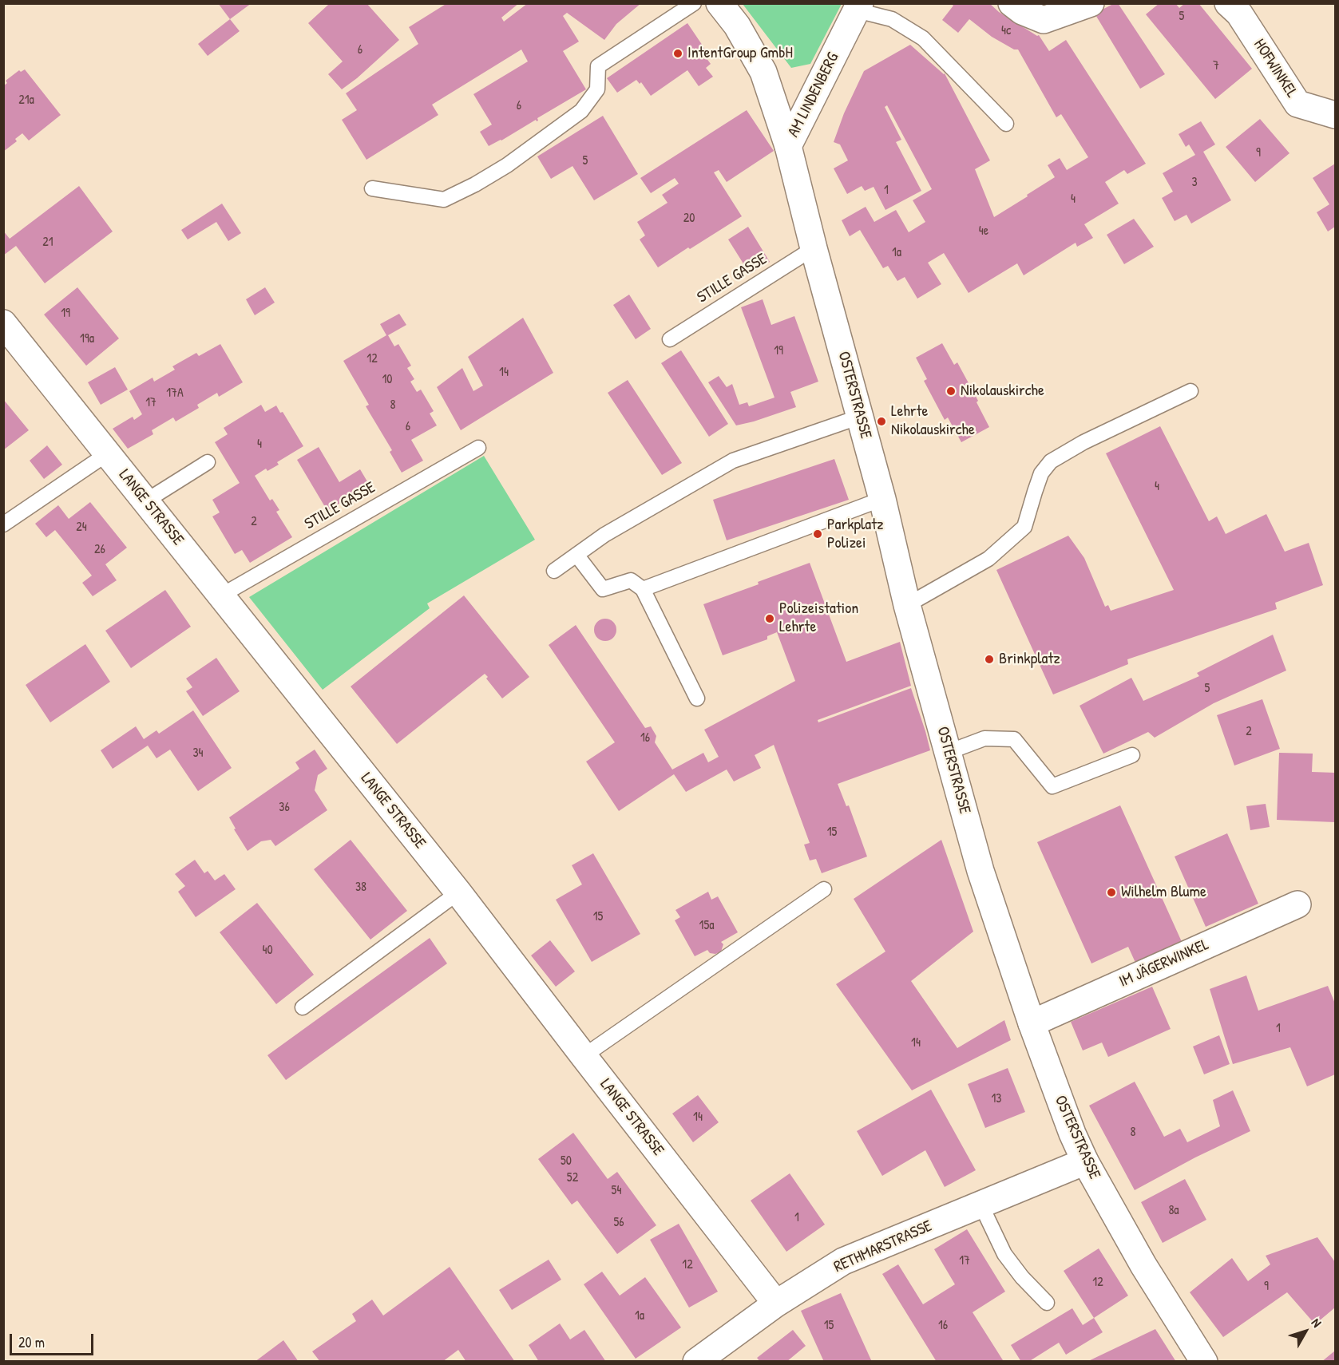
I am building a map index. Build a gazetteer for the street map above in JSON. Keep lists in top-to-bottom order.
{
  "streets": {
    "street": [
      "HOFWINKEL",
      "AM LINDENBERG",
      "OSTERSTRASSE",
      "LANGE STRASSE",
      "IM JÄGERWINKEL",
      "RETHMARSTRASSE"
    ],
    "lane": ["STILLE GASSE"]
  },
  "crossings": [
    ["AM LINDENBERG", "OSTERSTRASSE"],
    ["STILLE GASSE", "OSTERSTRASSE"],
    ["STILLE GASSE", "LANGE STRASSE"],
    ["OSTERSTRASSE", "IM JÄGERWINKEL"],
    ["OSTERSTRASSE", "RETHMARSTRASSE"],
    ["LANGE STRASSE", "RETHMARSTRASSE"]
  ],
  "places": [
    "IntentGroup GmbH",
    "Nikolauskirche",
    "Lehrte Nikolauskirche",
    "Parkplatz Polizei",
    "Polizeistation Lehrte",
    "Brinkplatz",
    "Wilhelm Blume"
  ],
  "house_numbers": [
    "5",
    "4c",
    "6",
    "7",
    "21a",
    "6",
    "9",
    "5",
    "3",
    "1",
    "4",
    "20",
    "4e",
    "21",
    "1a",
    "19",
    "19a",
    "19",
    "12",
    "14",
    "10",
    "17A",
    "17",
    "8",
    "6",
    "4",
    "4",
    "2",
    "24",
    "26",
    "5",
    "2",
    "16",
    "34",
    "36",
    "15",
    "38",
    "15",
    "15a",
    "40",
    "1",
    "14",
    "13",
    "14",
    "8",
    "50",
    "52",
    "54",
    "8a",
    "1",
    "56",
    "17",
    "12",
    "12",
    "9",
    "1a",
    "15",
    "16"
  ],
  "scale_bar": "20 m",
  "north": "top right"
}
